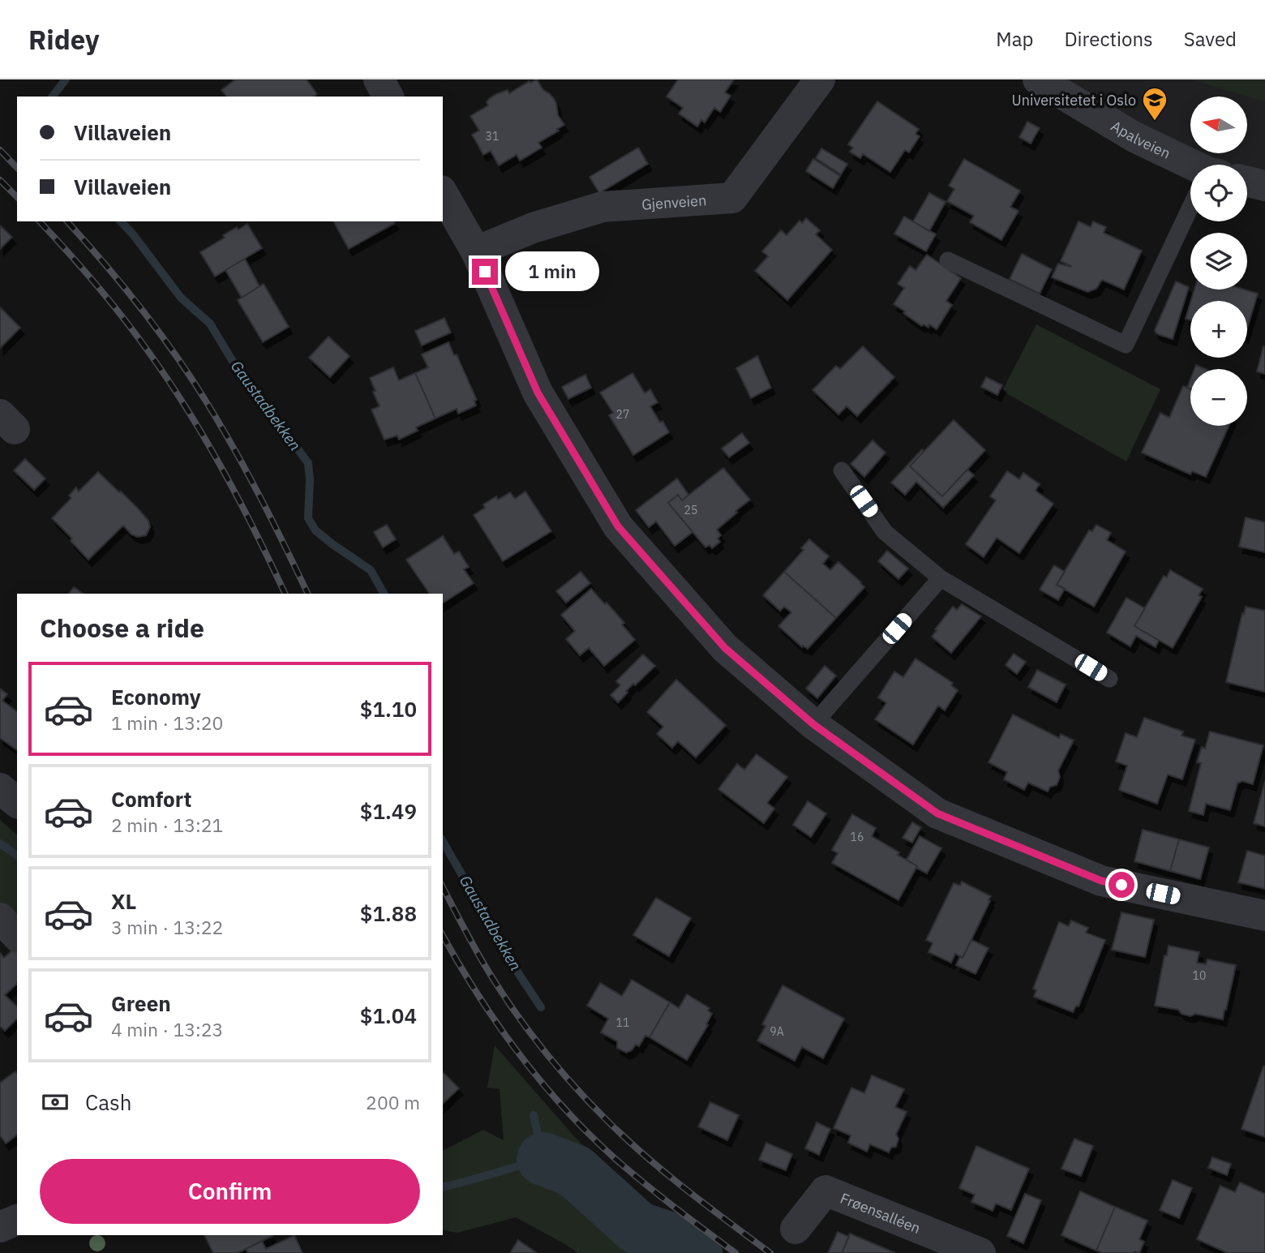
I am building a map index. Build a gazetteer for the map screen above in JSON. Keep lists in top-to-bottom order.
{
  "streets": {
    "street": ["Apalveien", "Gjenveien", "Frøensalléen"]
  },
  "water": ["Gaustadbekken"],
  "places": {
    "school or university": ["Universitetet i Oslo"]
  },
  "house_numbers": [
    "31",
    "27",
    "25",
    "16",
    "10",
    "11",
    "9A"
  ],
  "north": "left",
  "page": {
    "header": "Ridey",
    "nav": ["Map", "Directions", "Saved"],
    "map_buttons": ["+", "−"],
    "banner": ["Villaveien", "Villaveien"],
    "bubble": "1 min",
    "heading": "Choose a ride",
    "list": [
      {
        "name": "Economy",
        "note": "1 min · 13:20",
        "value": "$1.10"
      },
      {
        "name": "Comfort",
        "note": "2 min · 13:21",
        "value": "$1.49"
      },
      {
        "name": "XL",
        "note": "3 min · 13:22",
        "value": "$1.88"
      },
      {
        "name": "Green",
        "note": "4 min · 13:23",
        "value": "$1.04"
      }
    ],
    "pay": ["Cash", "200 m"],
    "buttons": "Confirm"
  }
}
